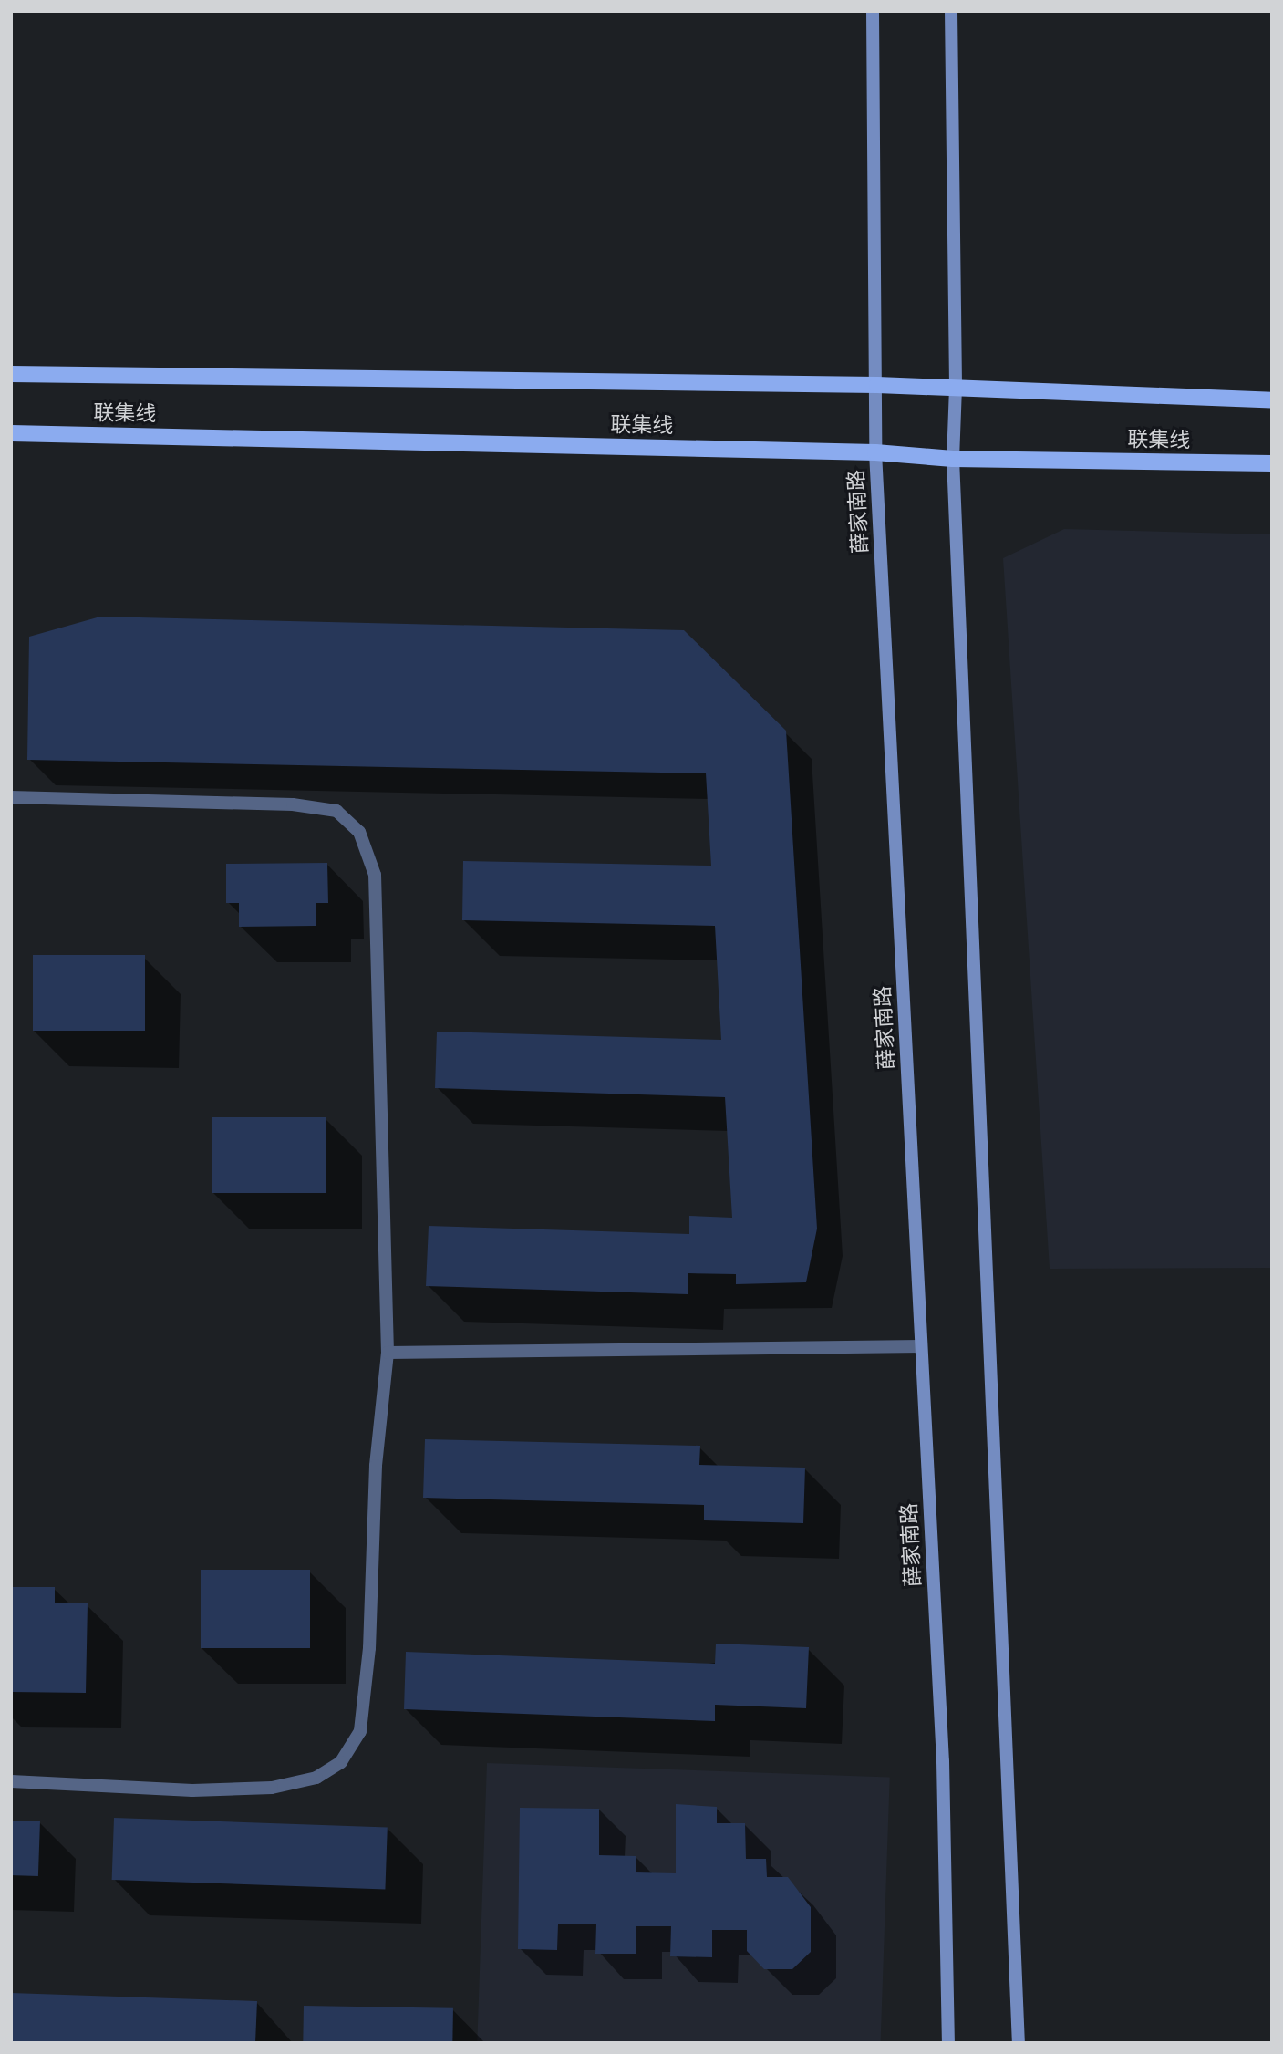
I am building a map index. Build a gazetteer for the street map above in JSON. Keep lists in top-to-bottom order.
{
  "streets": {
    "main road": ["联集线", "薛家南路"]
  },
  "crossings": [
    ["联集线", "薛家南路"]
  ]
}
